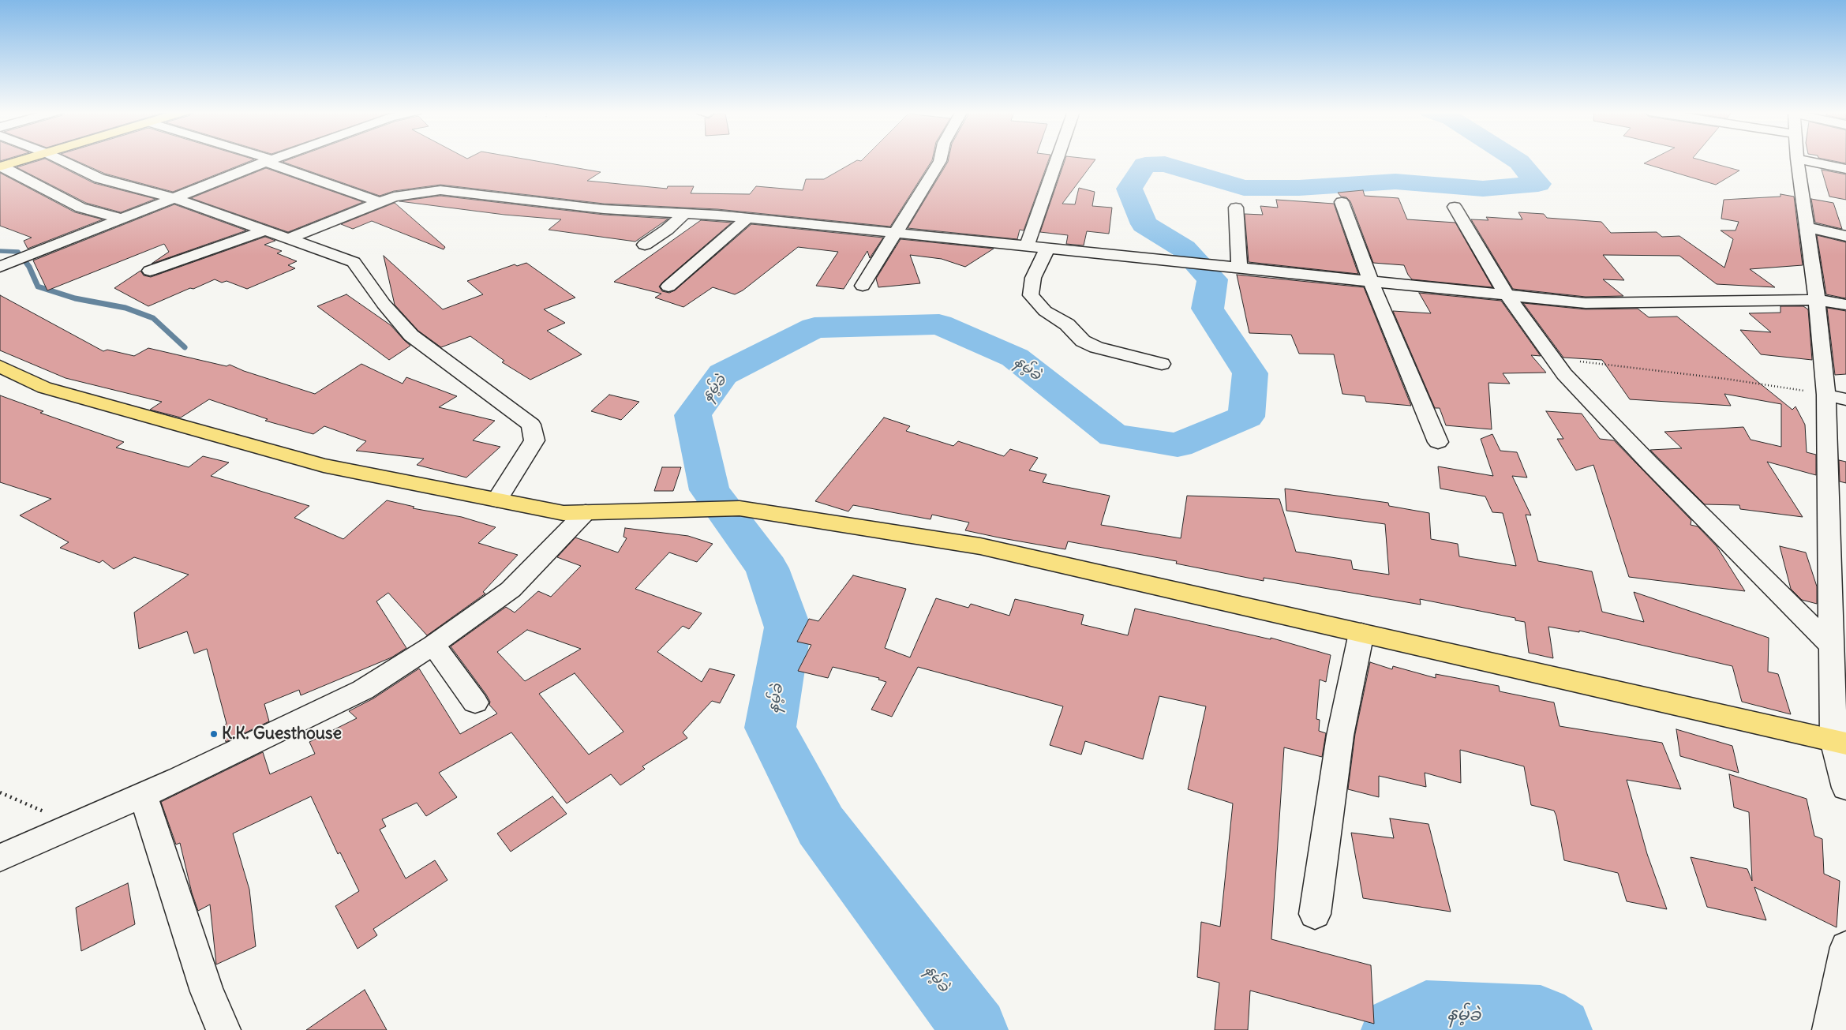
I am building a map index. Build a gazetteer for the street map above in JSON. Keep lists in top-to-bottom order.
{
  "water": ["နမ့်ခဲ"],
  "places": ["K.K. Guesthouse"]
}
